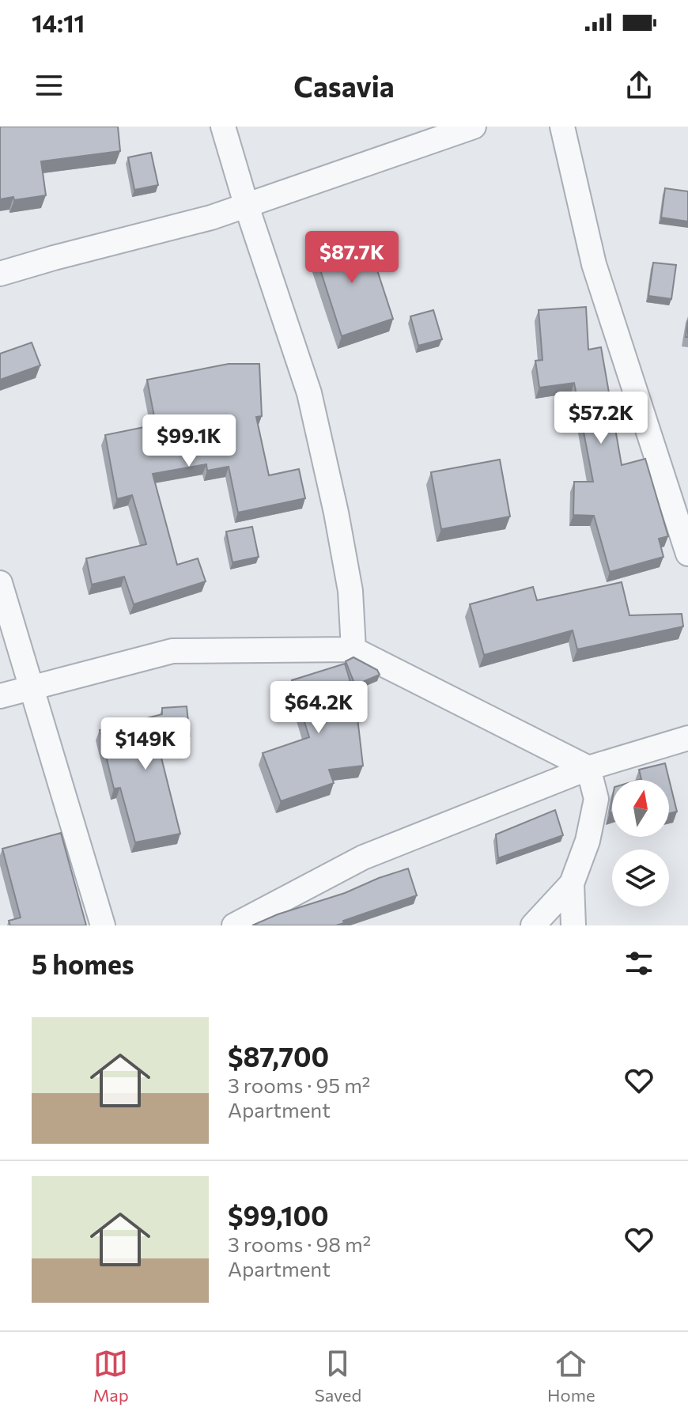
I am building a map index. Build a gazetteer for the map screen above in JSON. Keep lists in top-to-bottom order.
{
  "north": "top",
  "page": {
    "status": "14:11",
    "header": "Casavia",
    "price": [
      "$87.7K",
      "$57.2K",
      "$99.1K",
      "$64.2K",
      "$149K"
    ],
    "heading": "5 homes",
    "list": [
      {
        "name": "$87,700",
        "note": "3 rooms · 95 m² · Apartment"
      },
      {
        "name": "$99,100",
        "note": "3 rooms · 98 m² · Apartment"
      }
    ],
    "tabs": ["Map", "Saved", "Home"]
  }
}
